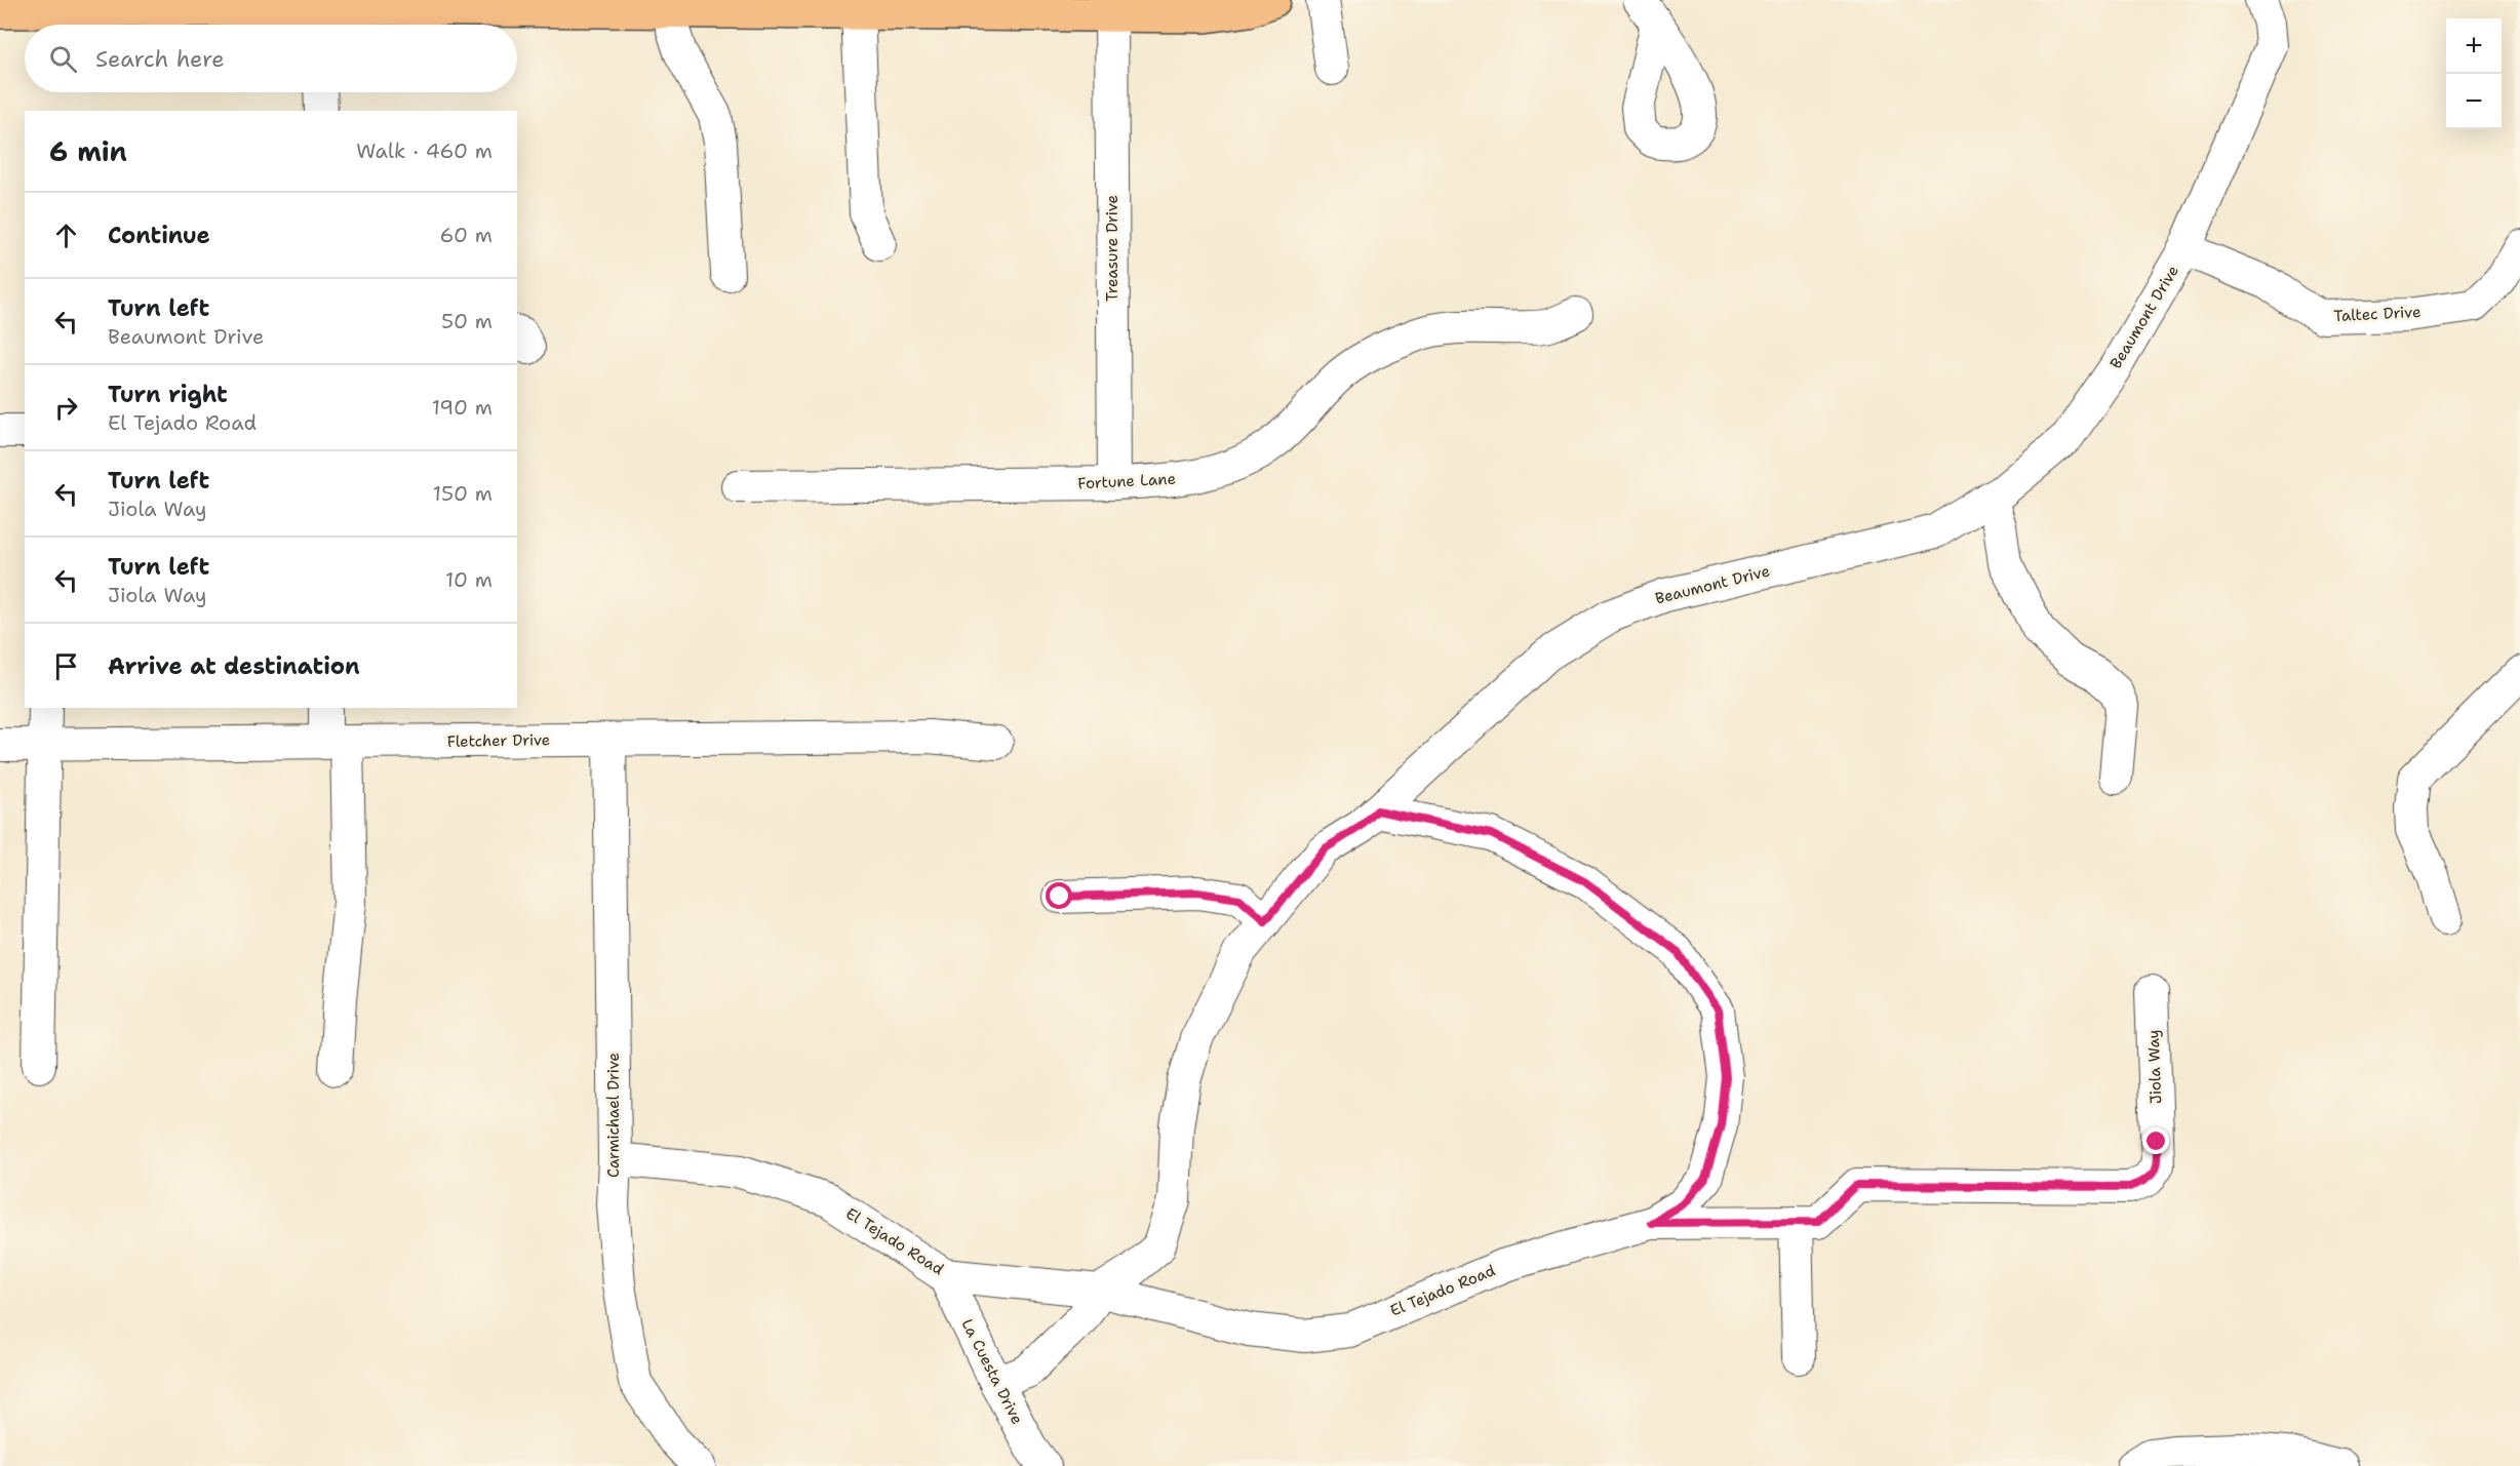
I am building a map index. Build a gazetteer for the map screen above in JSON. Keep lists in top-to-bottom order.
{
  "streets": {
    "street": [
      "Treasure Drive",
      "Taltec Drive",
      "Beaumont Drive",
      "Fortune Lane",
      "Fletcher Drive",
      "Jiola Way",
      "Carmichael Drive",
      "El Tejado Road",
      "La Cuesta Drive"
    ]
  },
  "crossings": [
    ["Treasure Drive", "Fortune Lane"],
    ["Taltec Drive", "Beaumont Drive"],
    ["Beaumont Drive", "El Tejado Road"],
    ["Fletcher Drive", "Carmichael Drive"],
    ["Jiola Way", "El Tejado Road"],
    ["Carmichael Drive", "El Tejado Road"],
    ["El Tejado Road", "La Cuesta Drive"]
  ],
  "page": {
    "map_buttons": ["+", "−"],
    "search": "Search here",
    "heading": ["6 min", "Walk · 460 m"],
    "list": [
      ["Continue", "60 m"],
      ["Turn left", "Beaumont Drive", "50 m"],
      ["Turn right", "El Tejado Road", "190 m"],
      ["Turn left", "Jiola Way", "150 m"],
      ["Turn left", "Jiola Way", "10 m"],
      "Arrive at destination"
    ]
  }
}
